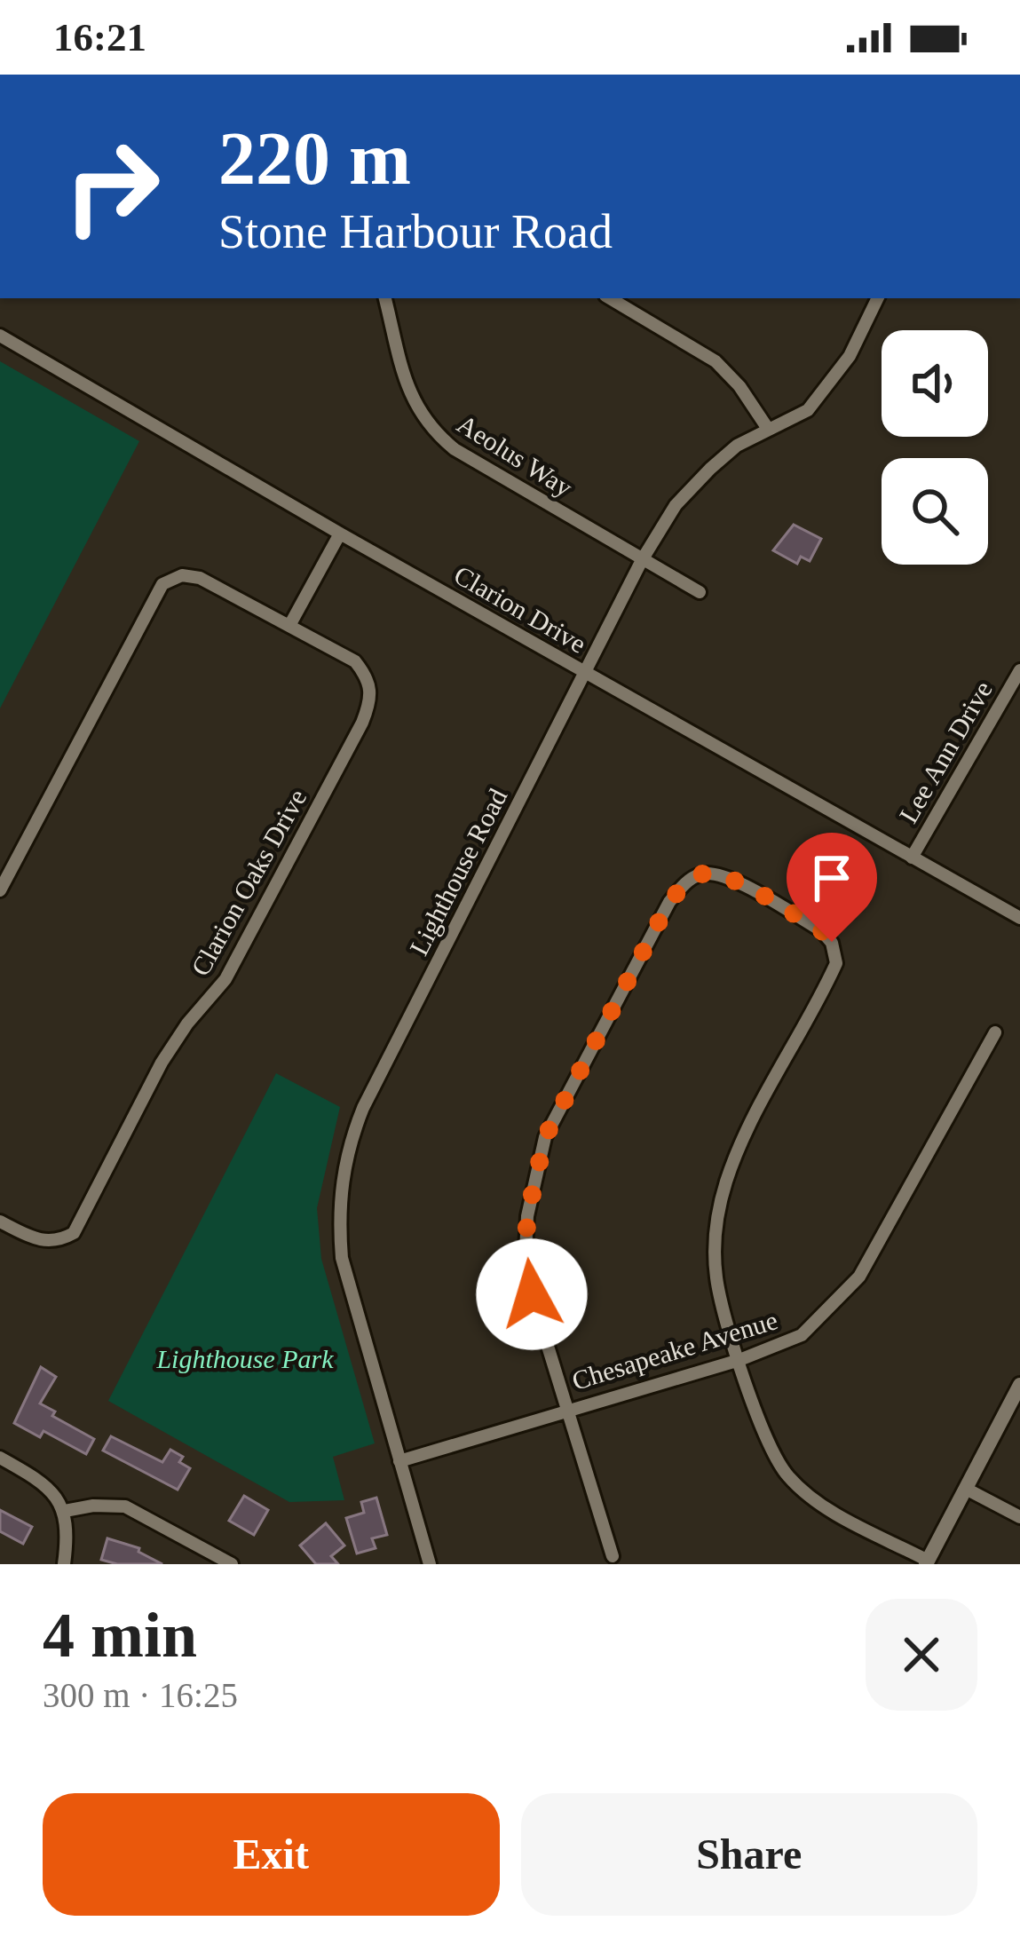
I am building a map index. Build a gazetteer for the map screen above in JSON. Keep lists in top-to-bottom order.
{
  "streets": {
    "street": [
      "Aeolus Way",
      "Clarion Drive",
      "Lee Ann Drive",
      "Lighthouse Road",
      "Clarion Oaks Drive",
      "Chesapeake Avenue"
    ]
  },
  "crossings": [
    ["Aeolus Way", "Lighthouse Road"],
    ["Clarion Drive", "Lee Ann Drive"],
    ["Clarion Drive", "Lighthouse Road"],
    ["Lighthouse Road", "Chesapeake Avenue"]
  ],
  "parks": ["Lighthouse Park"],
  "page": {
    "status": "16:21",
    "turn": ["220 m", "Stone Harbour Road"],
    "heading": ["4 min", "300 m · 16:25"],
    "buttons": ["Exit", "Share"]
  }
}
